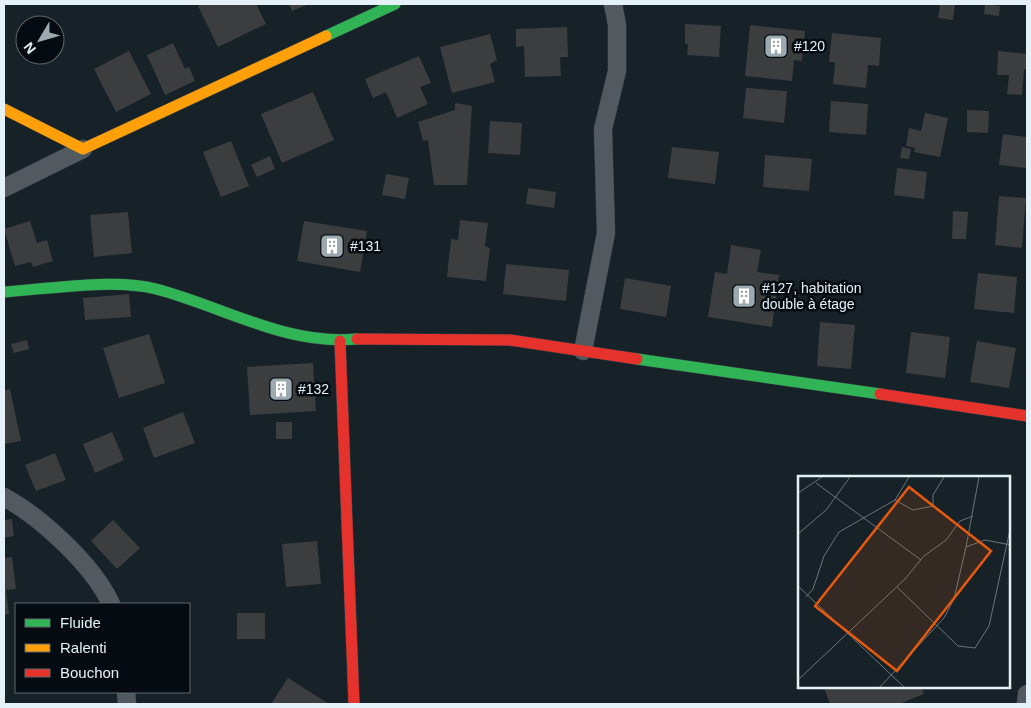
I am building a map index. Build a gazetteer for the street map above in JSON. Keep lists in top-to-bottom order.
{
  "places": {
    "building": [
      "#120",
      "#131",
      "#127, habitation double à étage",
      "#132"
    ]
  },
  "legend": ["Fluide", "Ralenti", "Bouchon"],
  "north": "bottom left"
}
